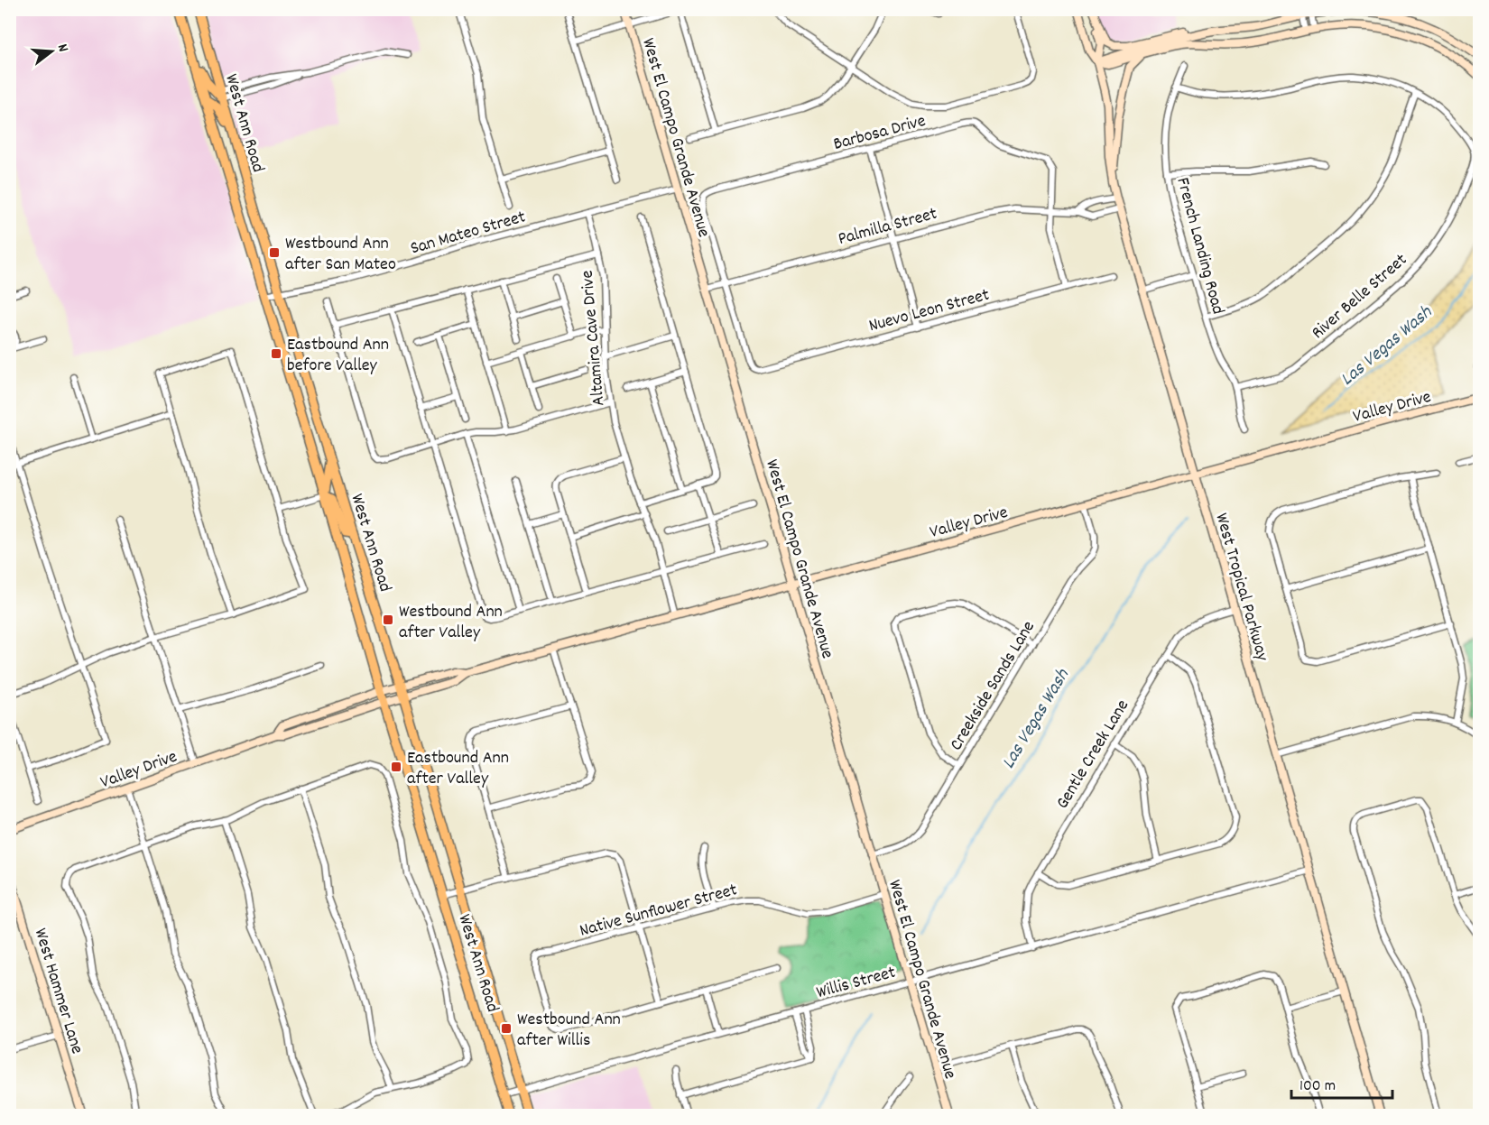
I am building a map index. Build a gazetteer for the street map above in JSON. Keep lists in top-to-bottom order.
{
  "streets": {
    "main road": ["West Ann Road"],
    "street": [
      "Barbosa Drive",
      "West El Campo Grande Avenue",
      "Palmilla Street",
      "San Mateo Street",
      "French Landing Road",
      "River Belle Street",
      "Nuevo Leon Street",
      "Altamira Cave Drive",
      "Valley Drive",
      "West Tropical Parkway",
      "Creekside Sands Lane",
      "Gentle Creek Lane",
      "Native Sunflower Street",
      "Willis Street",
      "West Hammer Lane"
    ]
  },
  "crossings": [
    ["West Ann Road", "San Mateo Street"],
    ["West Ann Road", "Valley Drive"],
    ["West Ann Road", "Willis Street"],
    ["Barbosa Drive", "Palmilla Street"],
    ["Barbosa Drive", "Nuevo Leon Street"],
    ["West El Campo Grande Avenue", "Palmilla Street"],
    ["West El Campo Grande Avenue", "San Mateo Street"],
    ["West El Campo Grande Avenue", "Valley Drive"],
    ["West El Campo Grande Avenue", "Creekside Sands Lane"],
    ["West El Campo Grande Avenue", "Native Sunflower Street"],
    ["West El Campo Grande Avenue", "Willis Street"],
    ["Palmilla Street", "Nuevo Leon Street"],
    ["Palmilla Street", "West Tropical Parkway"],
    ["San Mateo Street", "Altamira Cave Drive"],
    ["French Landing Road", "River Belle Street"],
    ["Altamira Cave Drive", "Valley Drive"],
    ["Valley Drive", "West Tropical Parkway"],
    ["Valley Drive", "Creekside Sands Lane"],
    ["West Tropical Parkway", "Gentle Creek Lane"],
    ["West Tropical Parkway", "Willis Street"],
    ["Gentle Creek Lane", "Willis Street"]
  ],
  "water": ["Las Vegas Wash"],
  "places": {
    "transit": [
      "Westbound Ann after San Mateo",
      "Eastbound Ann before Valley",
      "Westbound Ann after Valley",
      "Eastbound Ann after Valley",
      "Westbound Ann after Willis"
    ]
  },
  "scale_bar": "100 m",
  "north": "right"
}
